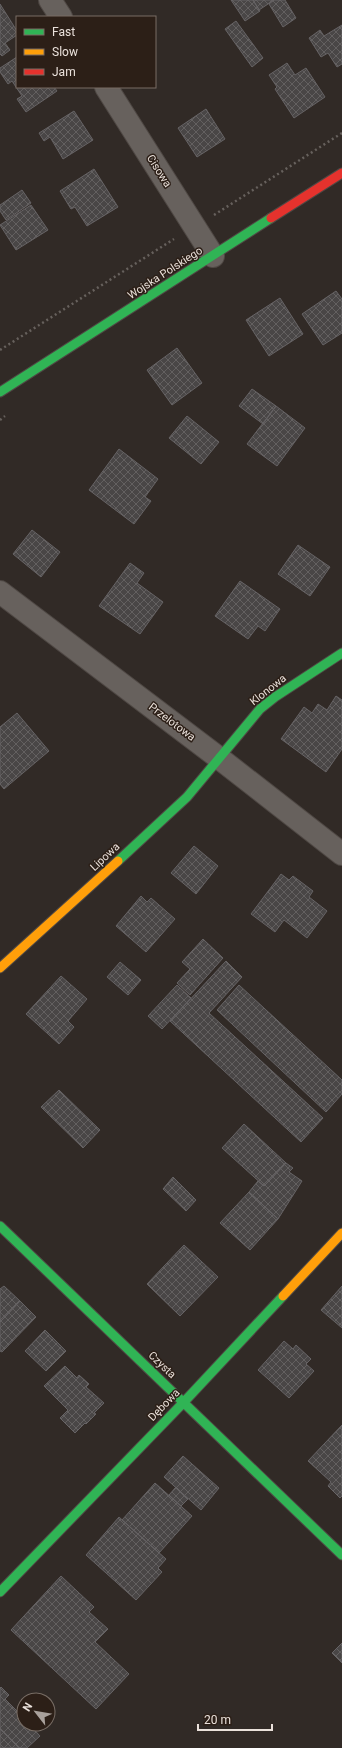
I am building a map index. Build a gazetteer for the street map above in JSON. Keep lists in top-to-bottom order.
{
  "streets": {
    "street": [
      "Cisowa",
      "Wojska Polskiego",
      "Klonowa",
      "Przelotowa",
      "Lipowa",
      "Czysta",
      "Dębowa"
    ]
  },
  "crossings": [
    ["Cisowa", "Wojska Polskiego"],
    ["Klonowa", "Przelotowa"],
    ["Klonowa", "Lipowa"],
    ["Przelotowa", "Lipowa"],
    ["Czysta", "Dębowa"]
  ],
  "legend": ["Fast", "Slow", "Jam"],
  "scale_bar": "20 m",
  "north": "top left"
}
